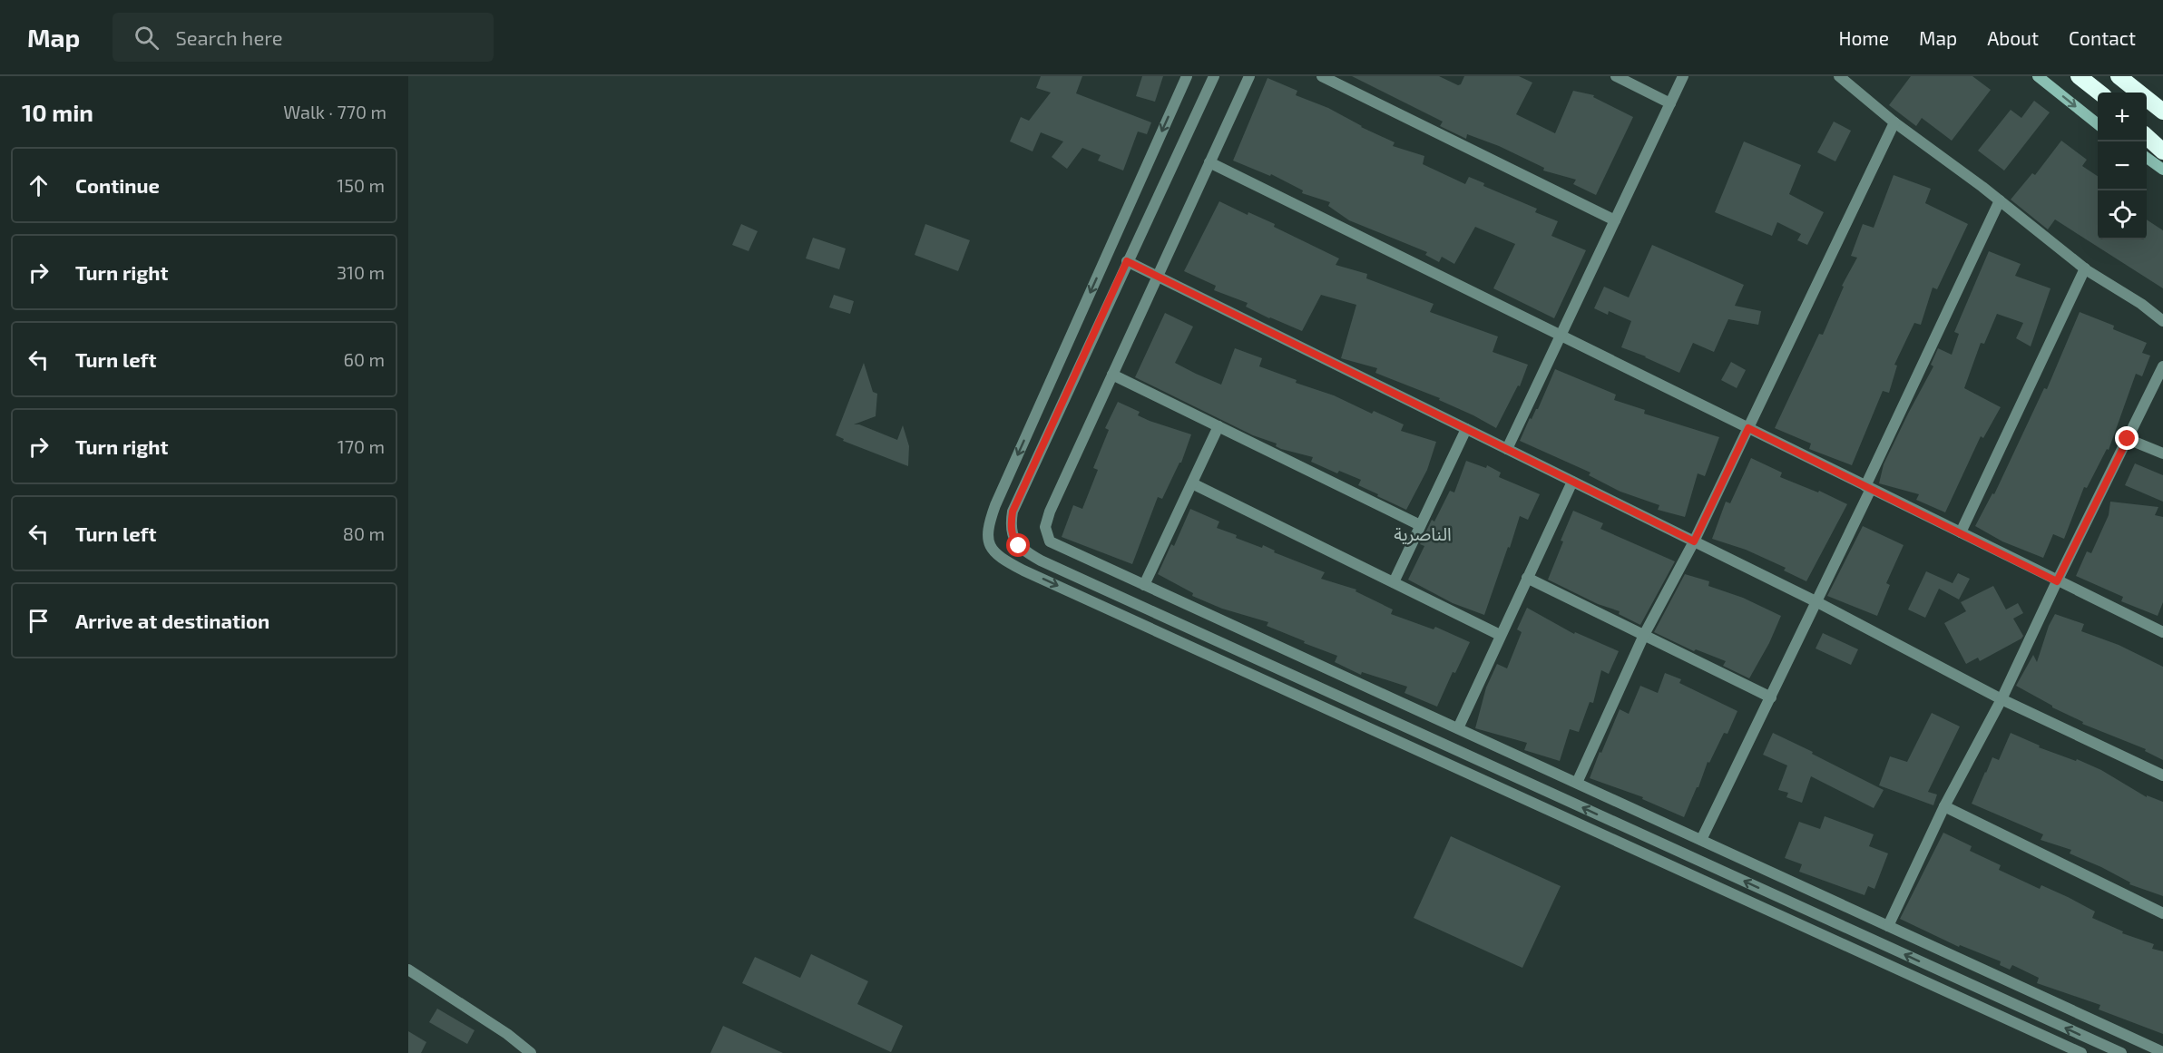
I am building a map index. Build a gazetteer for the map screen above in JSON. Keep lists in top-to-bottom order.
{
  "districts": ["الناصرية"],
  "page": {
    "header": "Map",
    "search": "Search here",
    "nav": [
      "Home",
      "Map",
      "About",
      "Contact"
    ],
    "heading": ["10 min", "Walk · 770 m"],
    "map_buttons": ["+", "−"],
    "list": [
      ["Continue", "150 m"],
      ["Turn right", "310 m"],
      ["Turn left", "60 m"],
      ["Turn right", "170 m"],
      ["Turn left", "80 m"],
      "Arrive at destination"
    ]
  }
}
